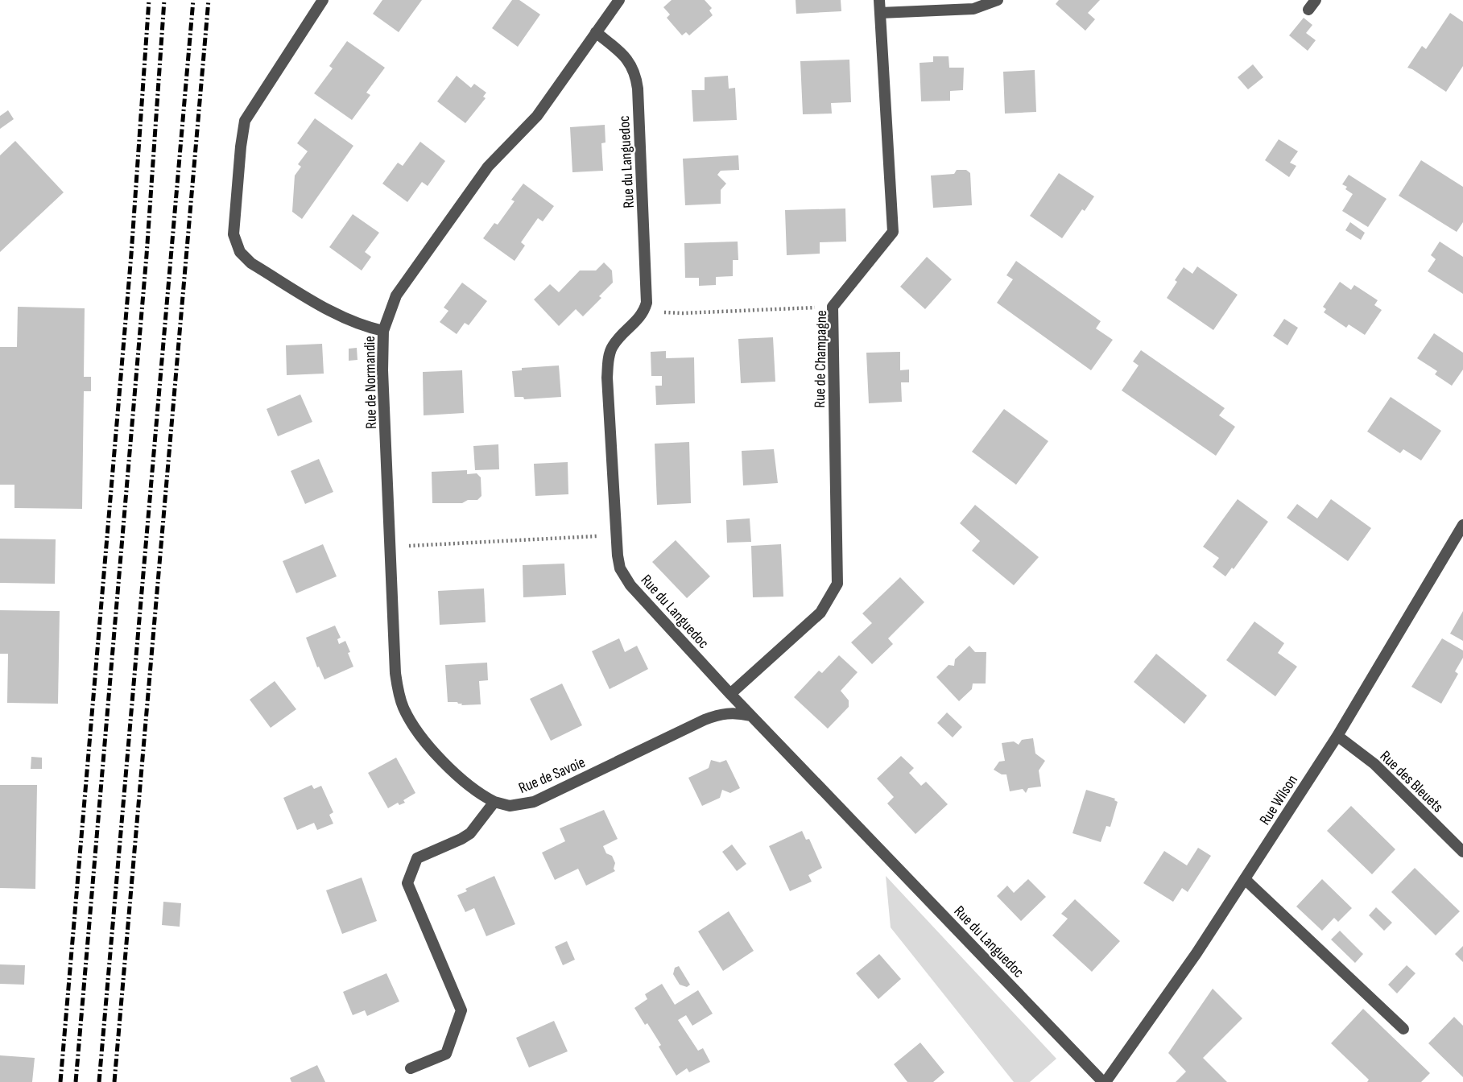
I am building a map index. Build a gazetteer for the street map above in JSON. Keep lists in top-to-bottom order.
{
  "streets": {
    "street": [
      "Rue du Languedoc",
      "Rue de Champagne",
      "Rue de Normandie",
      "Rue de Savoie",
      "Rue des Bleuets",
      "Rue Wilson"
    ]
  },
  "crossings": [
    ["Rue du Languedoc", "Rue de Champagne"],
    ["Rue du Languedoc", "Rue de Normandie"],
    ["Rue du Languedoc", "Rue de Savoie"],
    ["Rue du Languedoc", "Rue Wilson"],
    ["Rue de Normandie", "Rue de Savoie"],
    ["Rue des Bleuets", "Rue Wilson"]
  ]
}
